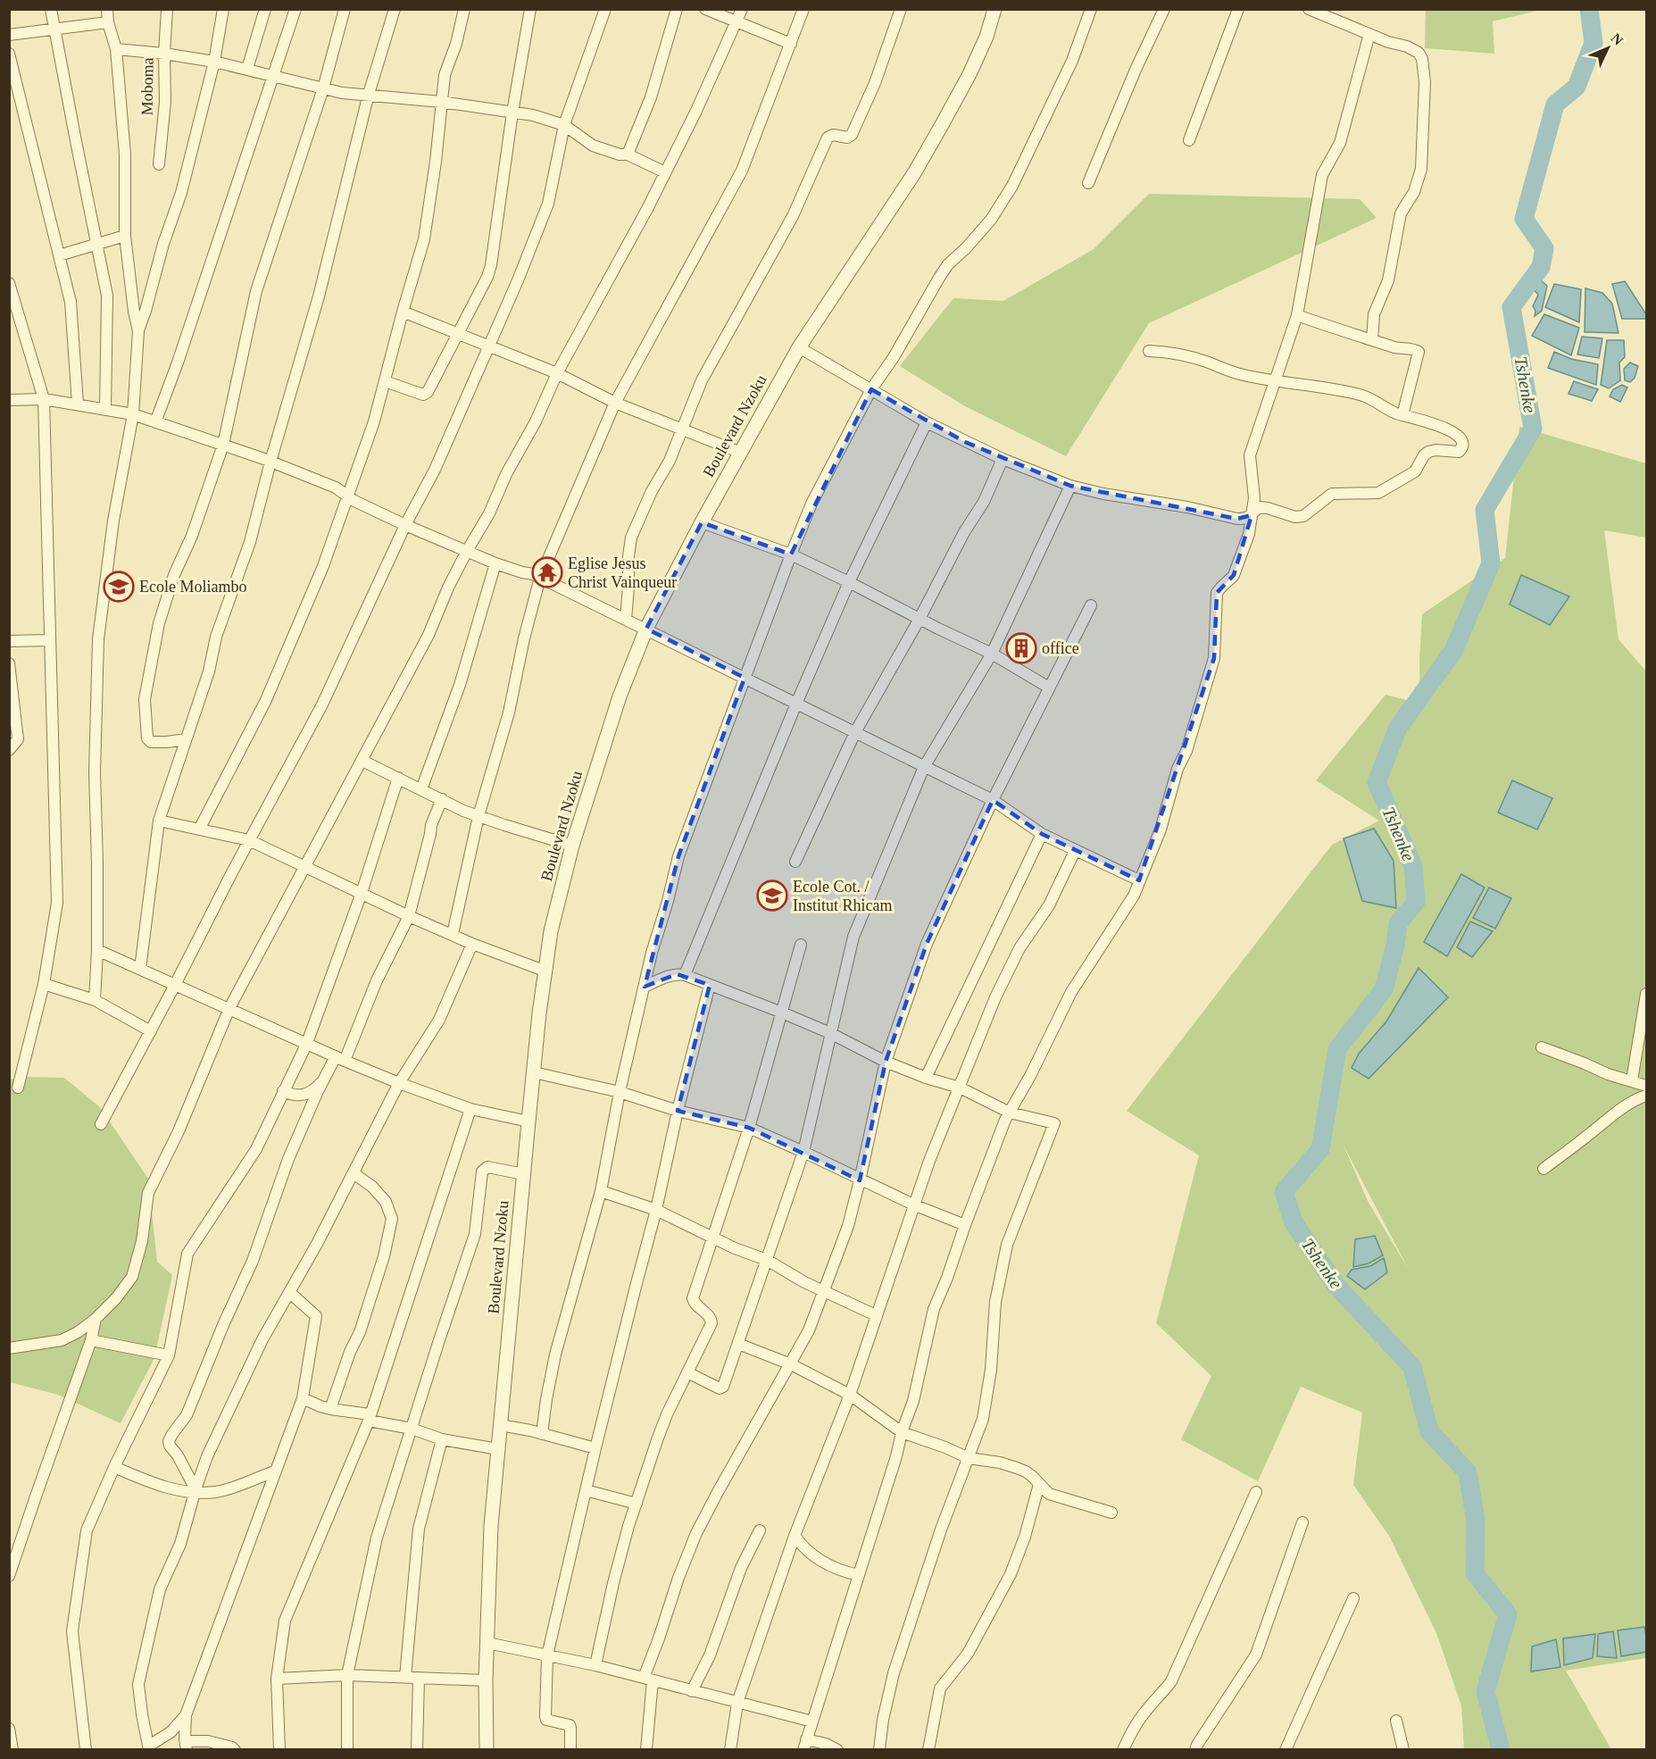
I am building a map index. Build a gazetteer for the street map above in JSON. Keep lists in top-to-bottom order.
{
  "streets": {
    "street": ["Moboma", "Boulevard Nzoku"]
  },
  "water": ["Tshenke"],
  "places": {
    "temple": ["Eglise Jesus Christ Vainqueur"],
    "school or university": ["Ecole Moliambo", "Ecole Cot. / Institut Rhicam"],
    "building": ["office"]
  },
  "north": "top right"
}
